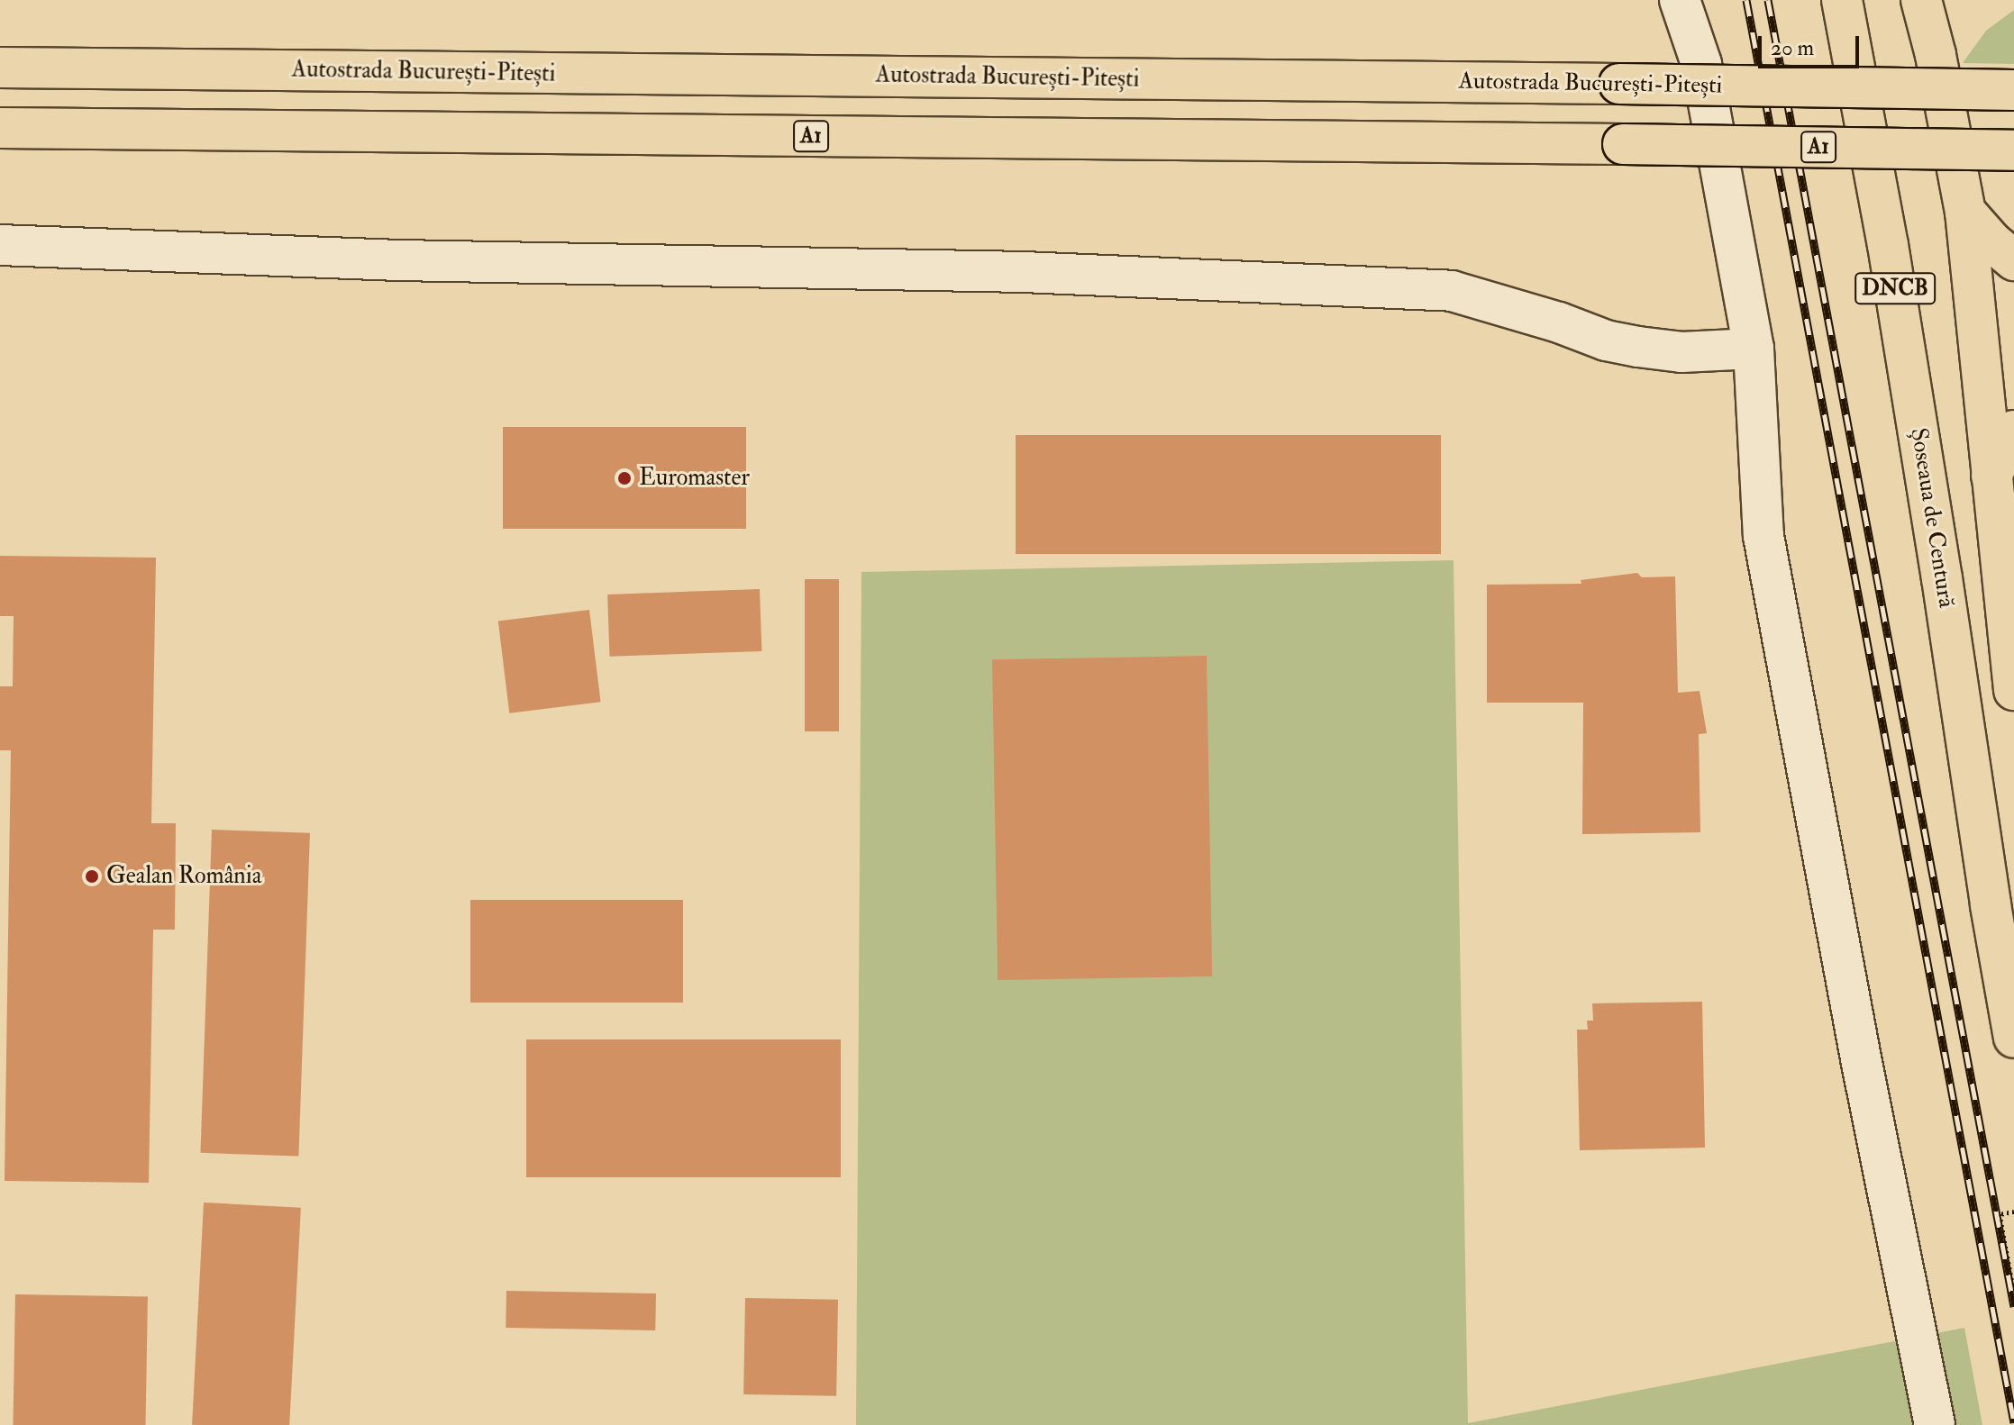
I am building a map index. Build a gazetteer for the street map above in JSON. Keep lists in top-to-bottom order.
{
  "streets": {
    "main road": [
      "Autostrada București-Pitești",
      "A1",
      "DNCB",
      "Șoseaua de Centură"
    ]
  },
  "places": ["Euromaster", "Gealan România"],
  "scale_bar": "20 m"
}
